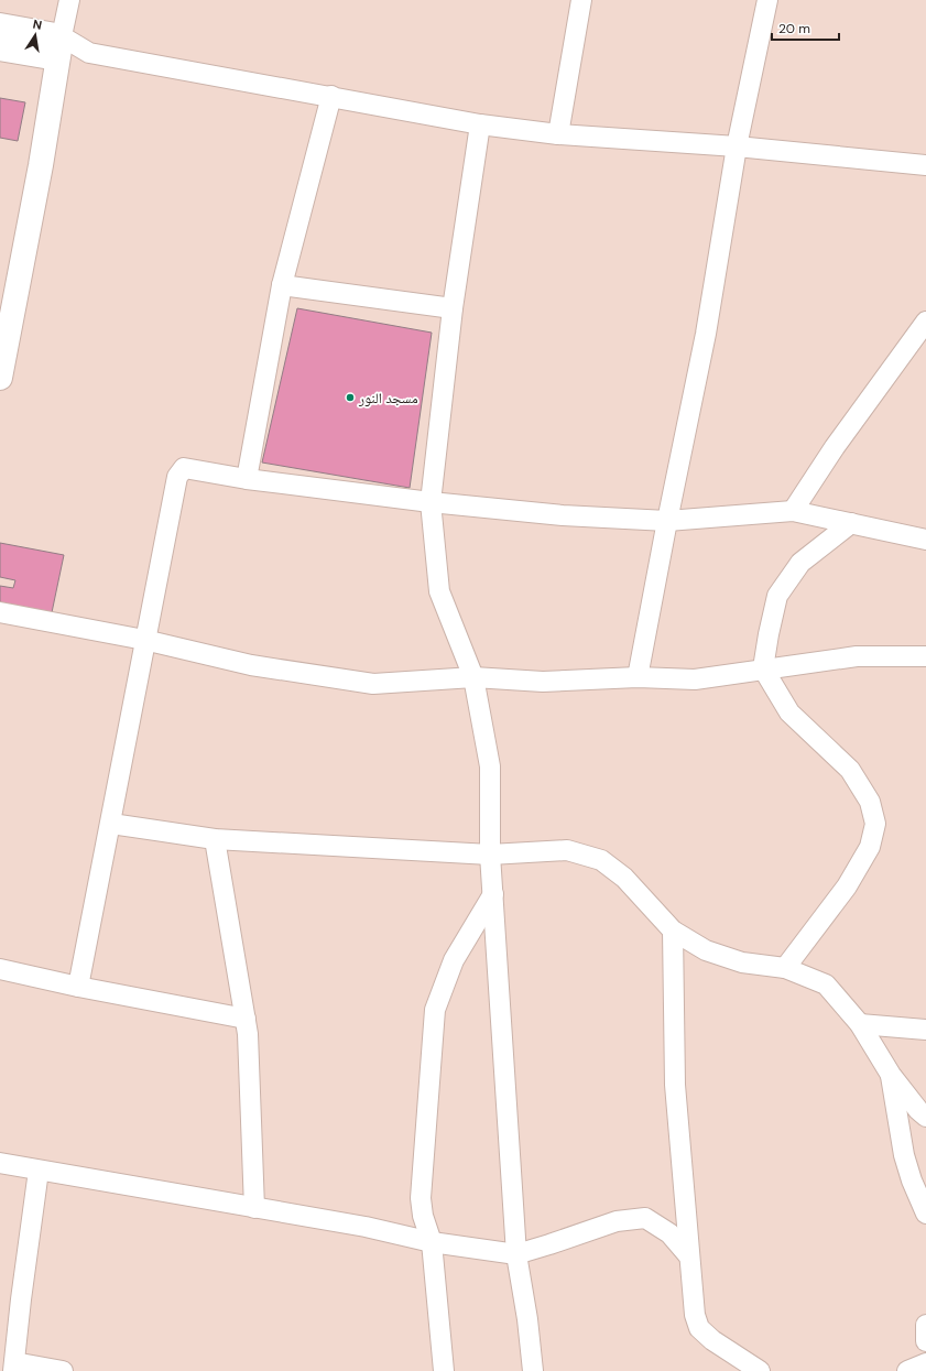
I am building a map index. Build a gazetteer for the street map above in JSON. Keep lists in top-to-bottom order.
{
  "places": ["مسجد النور"],
  "scale_bar": "20 m",
  "north": "top"
}
